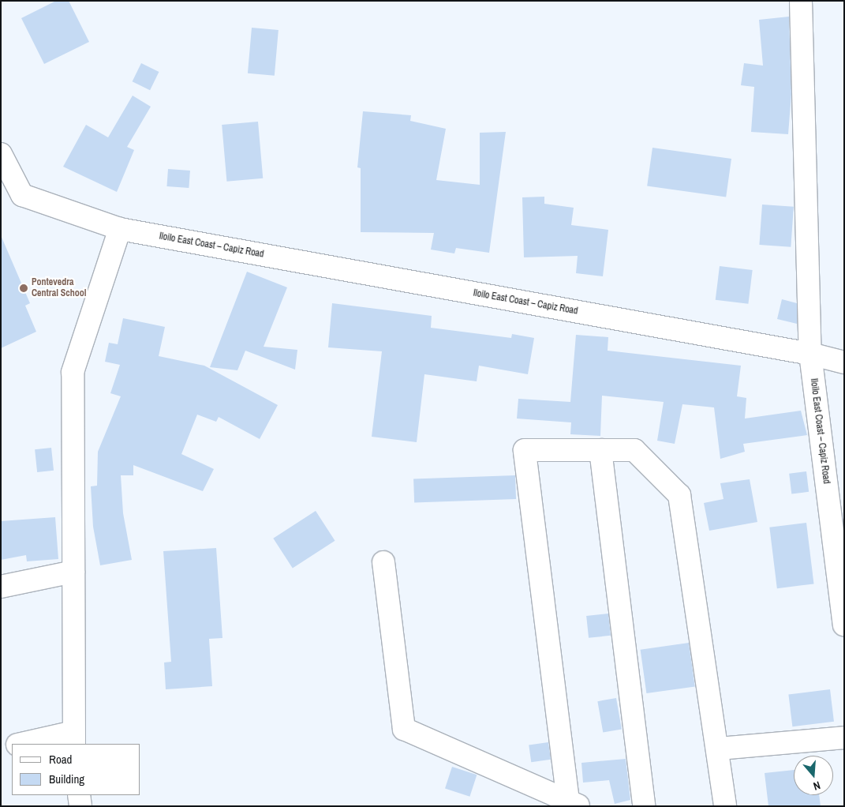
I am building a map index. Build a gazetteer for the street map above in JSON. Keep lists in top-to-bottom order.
{
  "streets": {
    "street": ["Iloilo East Coast – Capiz Road"]
  },
  "places": ["Pontevedra Central School"],
  "legend": ["Road", "Building"],
  "north": "bottom"
}
